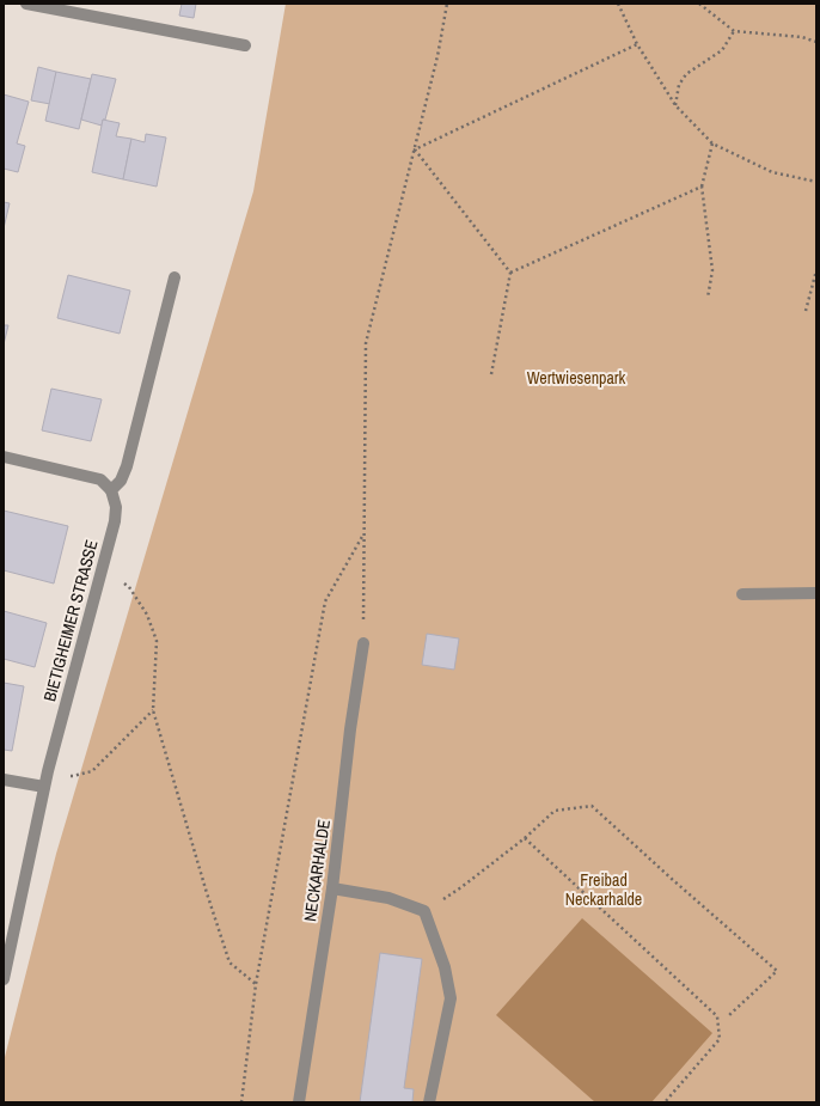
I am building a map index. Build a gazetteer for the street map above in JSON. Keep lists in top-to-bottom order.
{
  "streets": {
    "street": ["BIETIGHEIMER STRASSE", "NECKARHALDE"]
  },
  "parks": ["Wertwiesenpark", "Freibad Neckarhalde"]
}
